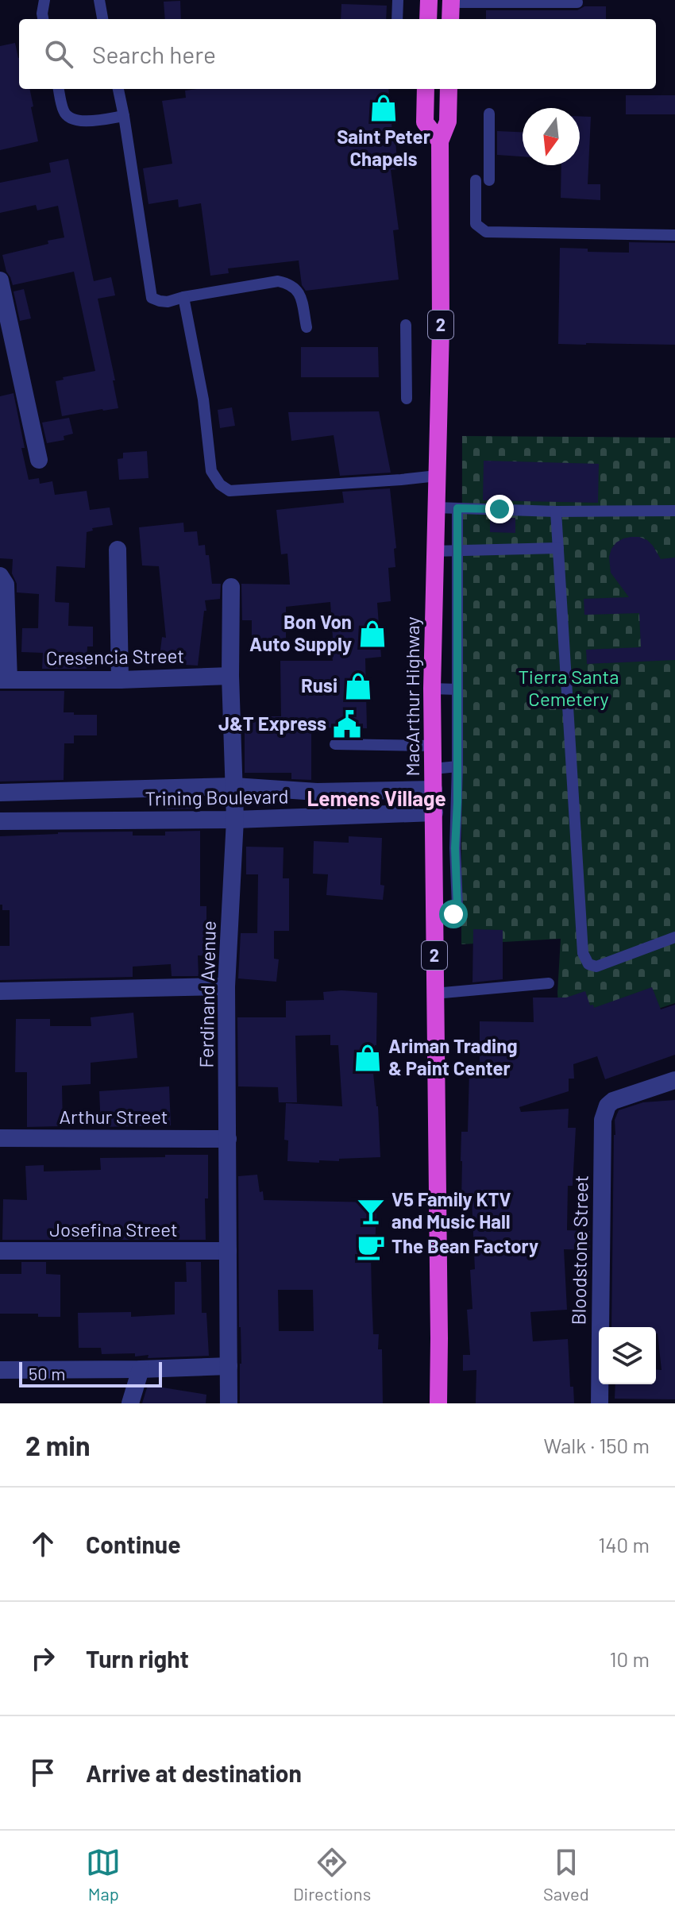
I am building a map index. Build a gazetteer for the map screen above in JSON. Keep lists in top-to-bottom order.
{
  "streets": {
    "highway": ["2", "MacArthur Highway"],
    "street": [
      "Cresencia Street",
      "Trining Boulevard",
      "Ferdinand Avenue",
      "Arthur Street",
      "Josefina Street",
      "Bloodstone Street"
    ]
  },
  "crossings": [
    ["Cresencia Street", "Ferdinand Avenue"],
    ["MacArthur Highway", "Trining Boulevard"],
    ["Trining Boulevard", "Ferdinand Avenue"],
    ["Ferdinand Avenue", "Arthur Street"],
    ["Ferdinand Avenue", "Josefina Street"]
  ],
  "districts": ["Lemens Village"],
  "parks": ["Tierra Santa Cemetery"],
  "places": {
    "shop": [
      "Saint Peter Chapels",
      "Bon Von Auto Supply",
      "Rusi",
      "Ariman Trading & Paint Center"
    ],
    "public building": ["J&T Express"],
    "bar": ["V5 Family KTV and Music Hall"],
    "cafe": ["The Bean Factory"]
  },
  "scale_bar": "50 m",
  "north": "bottom",
  "page": {
    "search": "Search here",
    "scale": "50 m",
    "heading": ["2 min", "Walk · 150 m"],
    "list": [
      ["Continue", "140 m"],
      ["Turn right", "10 m"],
      "Arrive at destination"
    ],
    "nav": ["Map", "Directions", "Saved"]
  }
}
